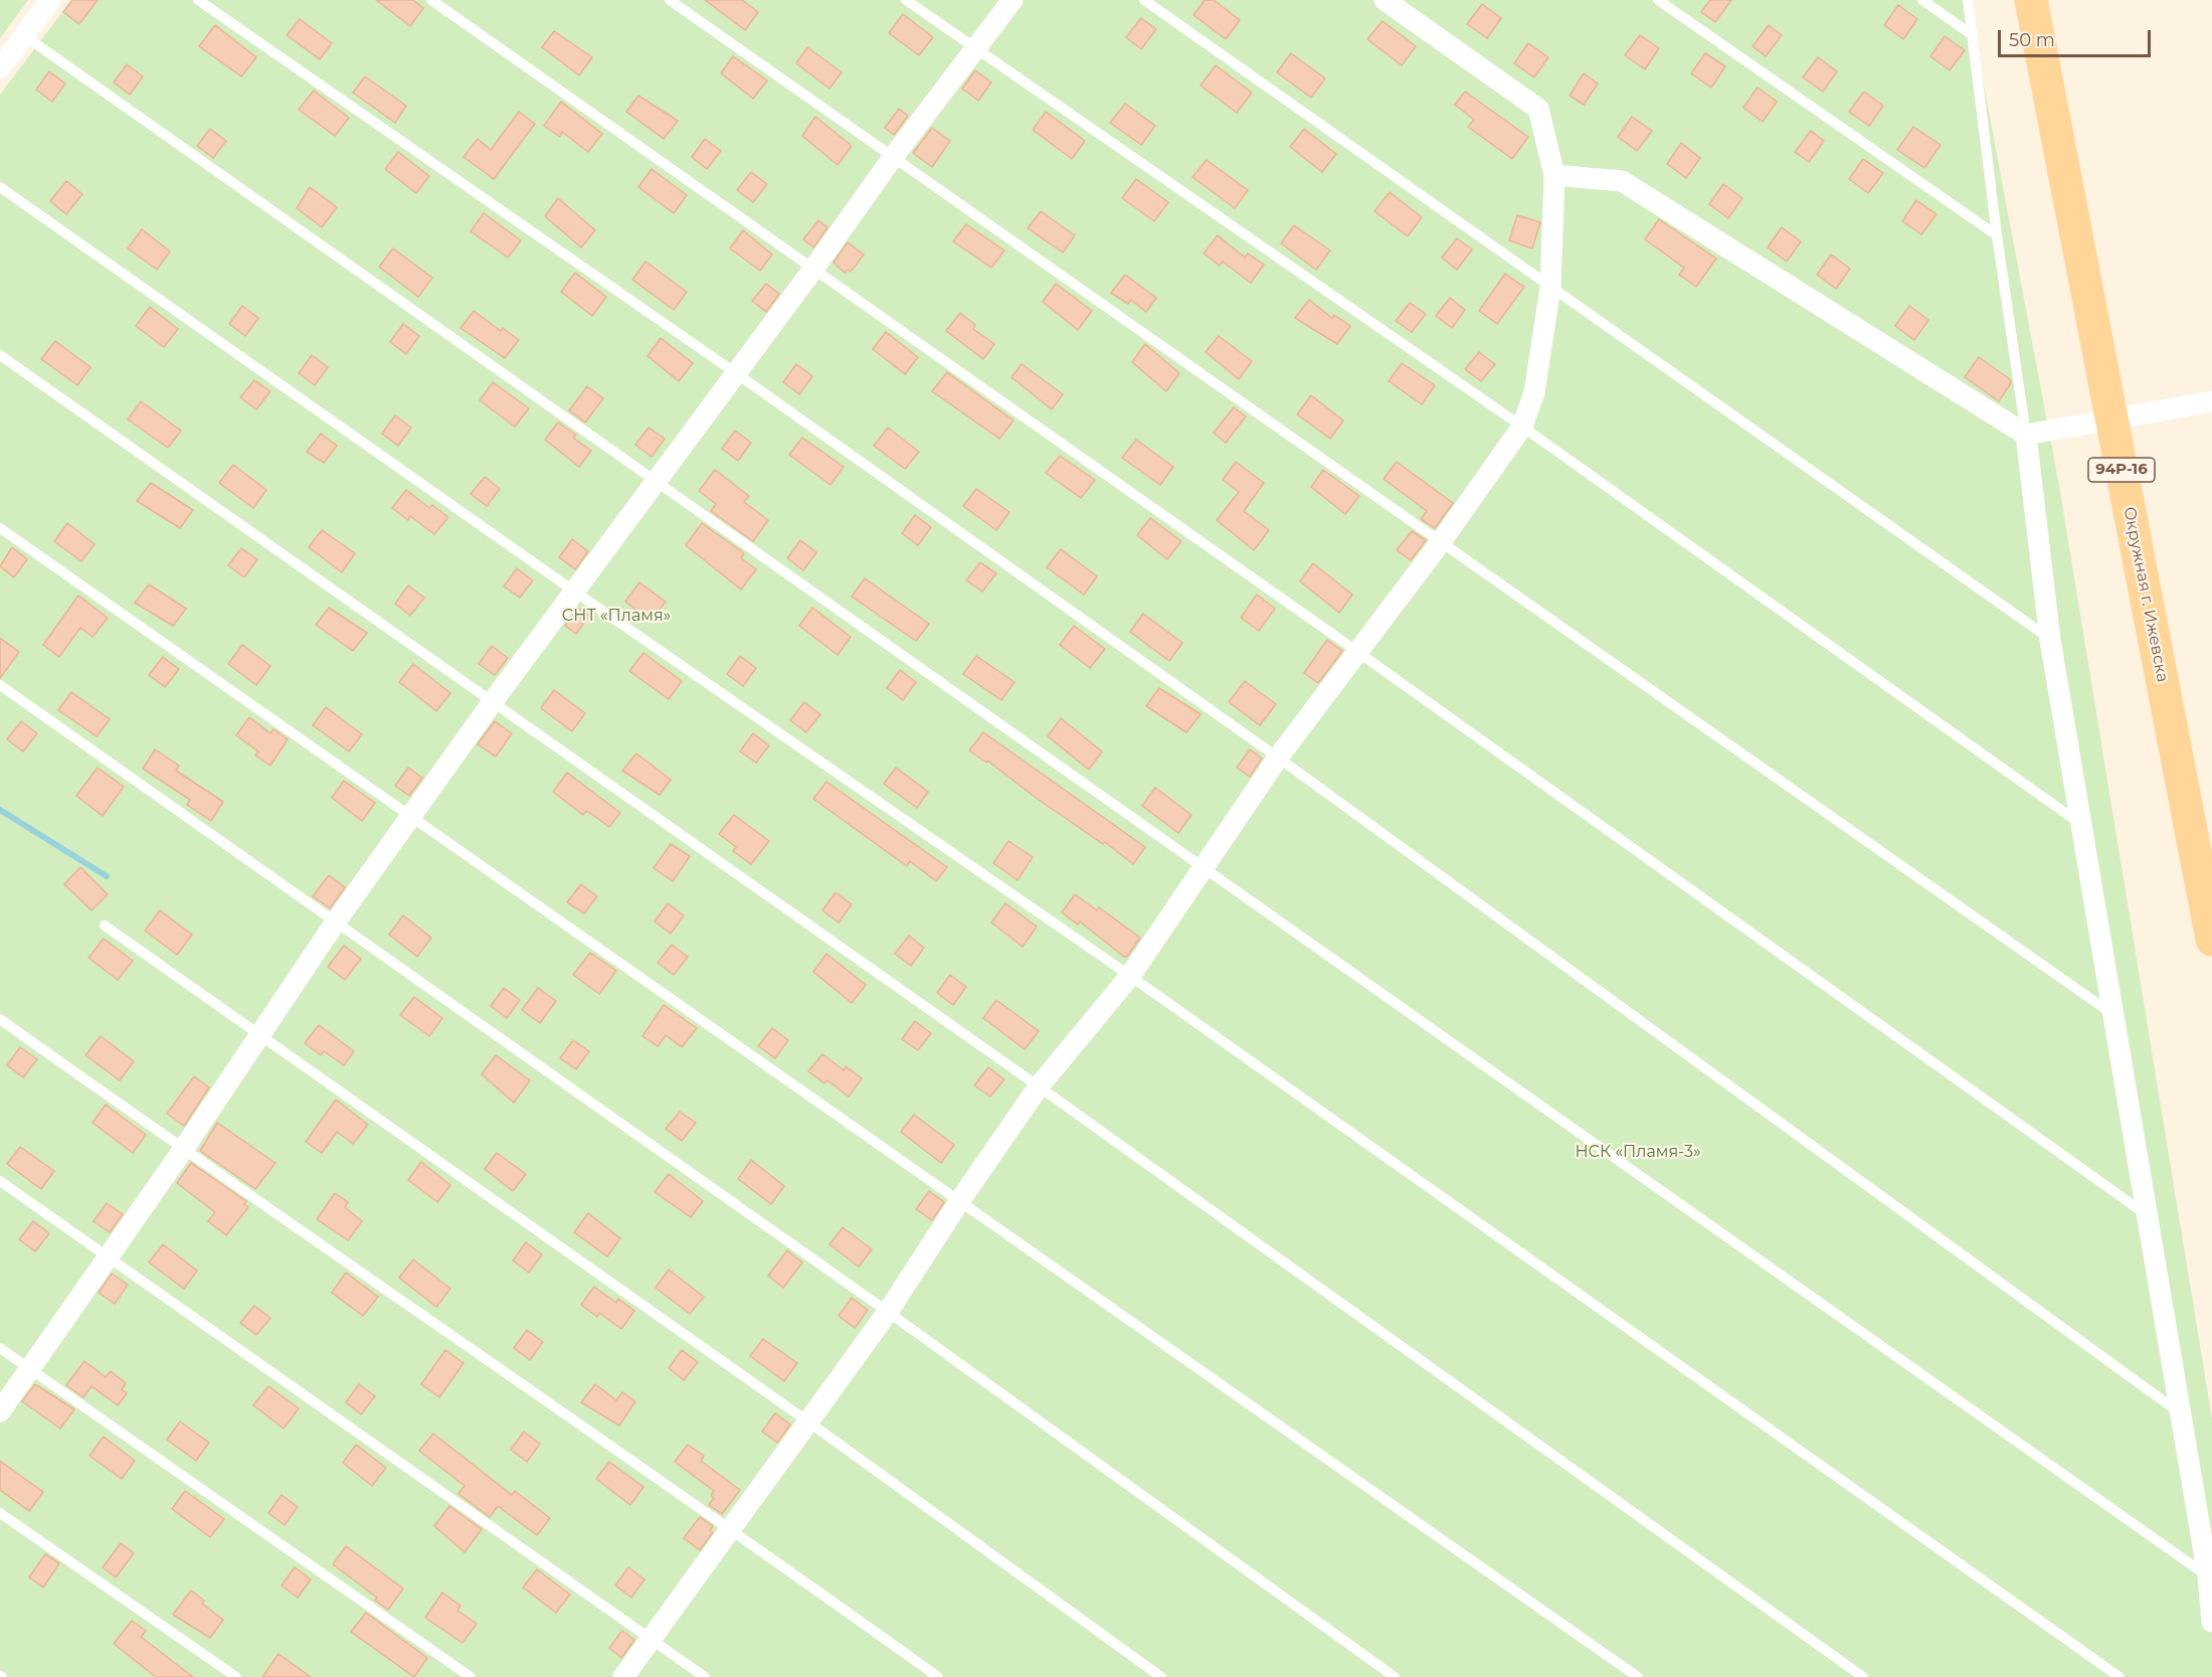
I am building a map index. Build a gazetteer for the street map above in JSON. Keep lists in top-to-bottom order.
{
  "streets": {
    "main road": ["94Р-16", "Окружная г. Ижевска"]
  },
  "parks": ["СНТ «Пламя»", "НСК «Пламя-3»"],
  "scale_bar": "50 m"
}
